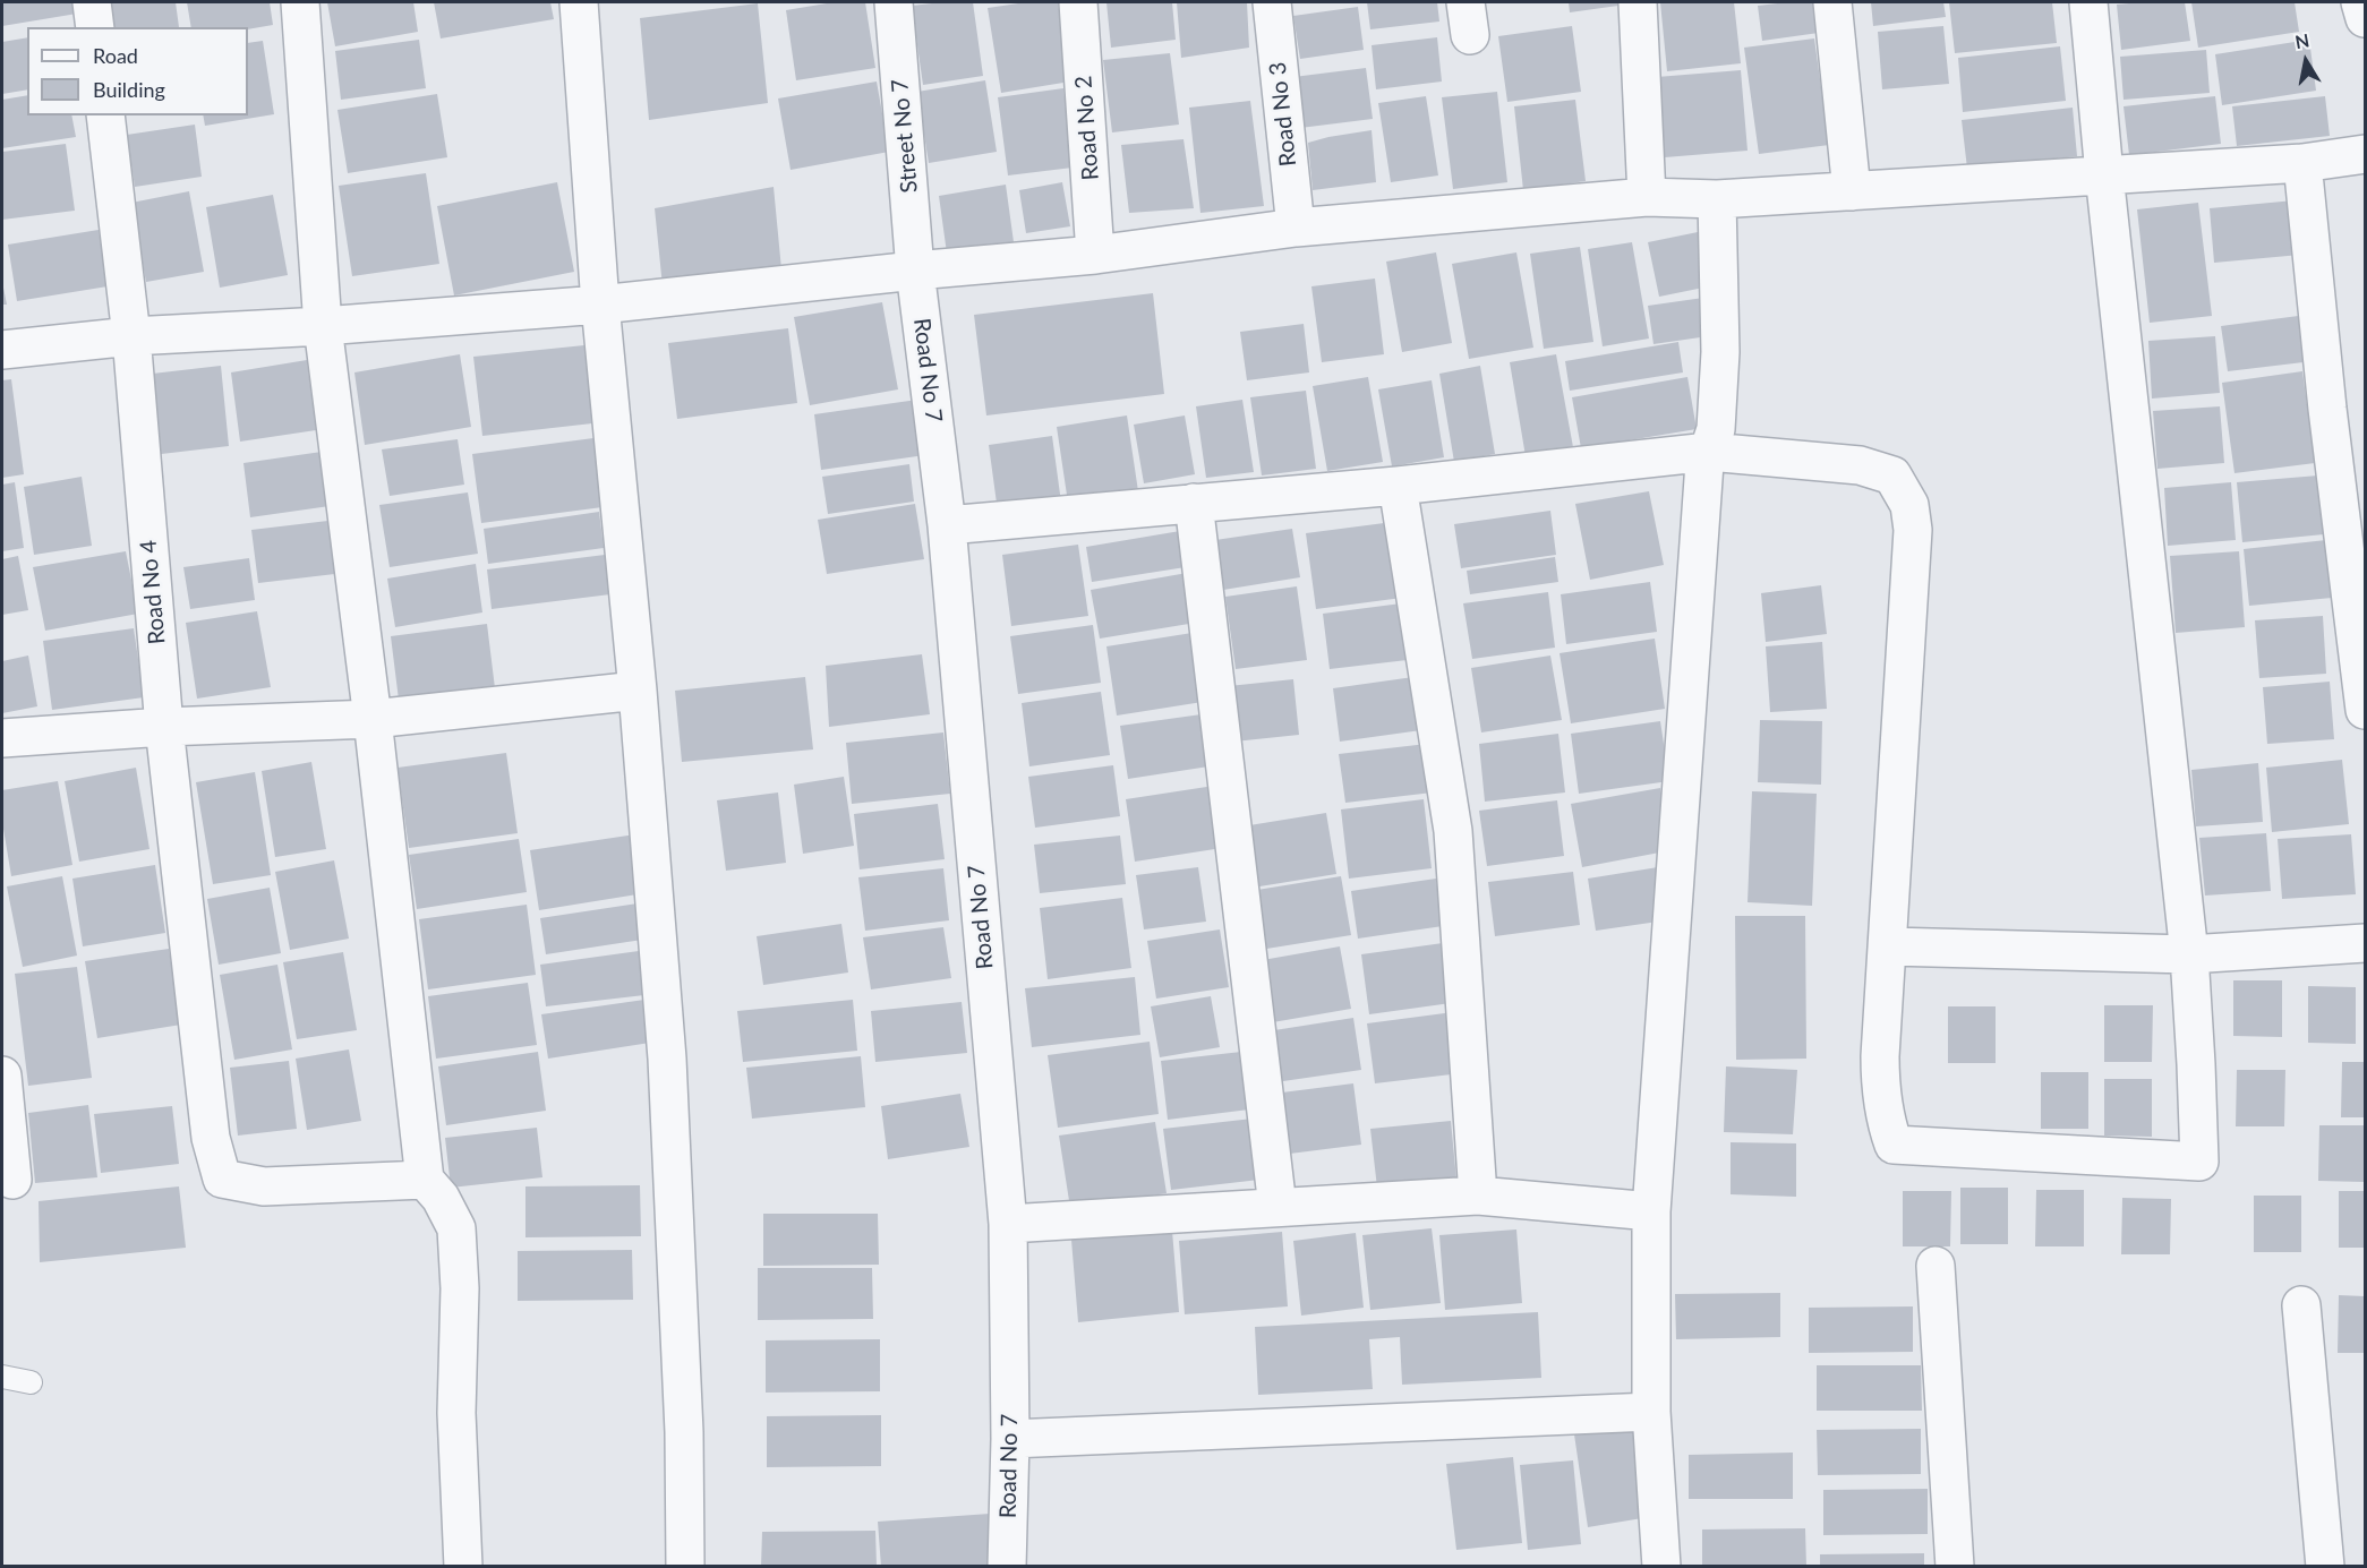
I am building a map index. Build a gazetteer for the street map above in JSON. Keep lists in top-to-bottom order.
{
  "streets": {
    "street": [
      "Road No 3",
      "Road No 2",
      "Street No 7",
      "Road No 7",
      "Road No 4"
    ]
  },
  "crossings": [
    ["Street No 7", "Road No 7"]
  ],
  "legend": ["Road", "Building"],
  "north": "top"
}
